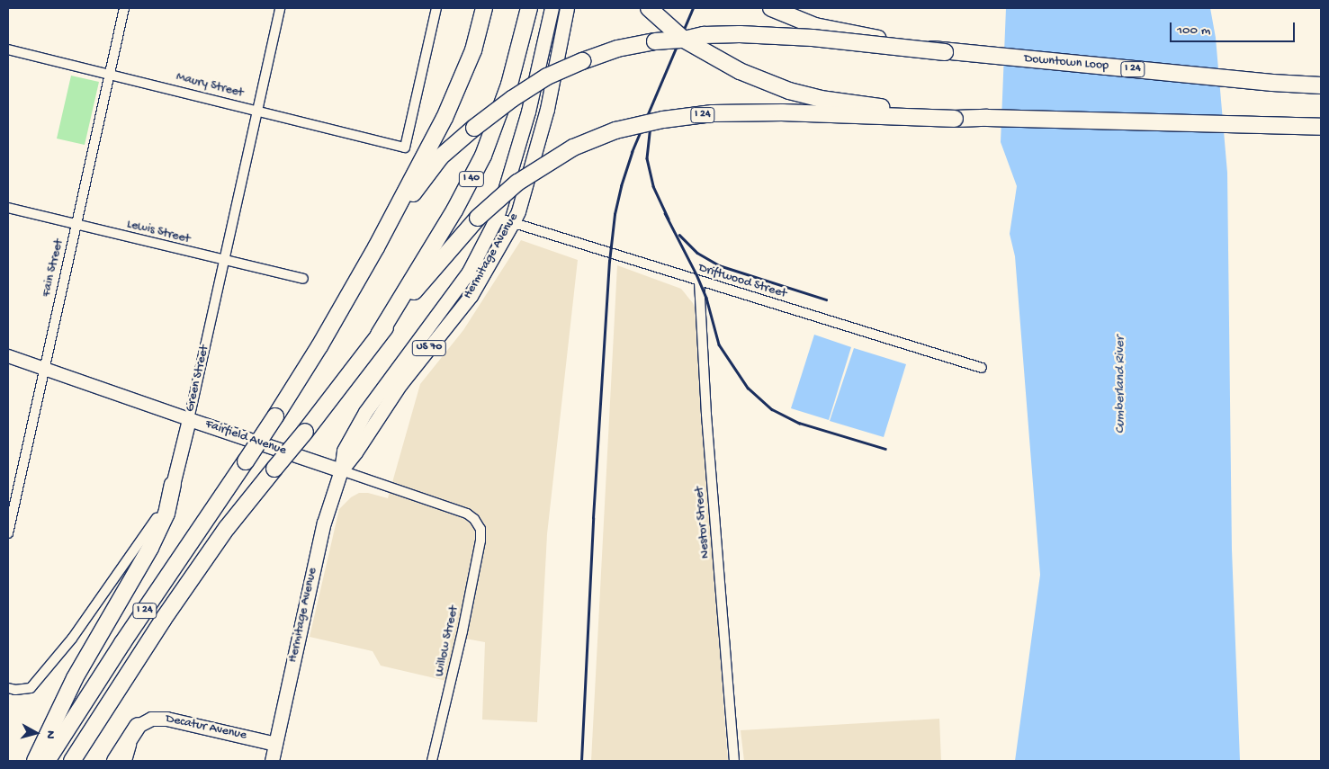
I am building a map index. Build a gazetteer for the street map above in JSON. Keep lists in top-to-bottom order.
{
  "streets": {
    "highway": ["Downtown Loop", "I 24", "I 40"],
    "main road": [
      "Hermitage Avenue",
      "US 70",
      "Green Street",
      "Fairfield Avenue",
      "Decatur Avenue"
    ],
    "street": [
      "Maury Street",
      "Lewis Street",
      "Fain Street",
      "Driftwood Street",
      "Nestor Street",
      "Willow Street"
    ]
  },
  "crossings": [
    ["Downtown Loop", "I 24"],
    ["I 24", "I 40"],
    ["Maury Street", "Fain Street"],
    ["Maury Street", "Green Street"],
    ["Lewis Street", "Fain Street"],
    ["Lewis Street", "Green Street"],
    ["Hermitage Avenue", "Driftwood Street"],
    ["Hermitage Avenue", "Fairfield Avenue"],
    ["Hermitage Avenue", "Decatur Avenue"],
    ["Fain Street", "Fairfield Avenue"],
    ["Driftwood Street", "Nestor Street"],
    ["Green Street", "Fairfield Avenue"],
    ["Fairfield Avenue", "Willow Street"]
  ],
  "water": ["Cumberland River"],
  "scale_bar": "100 m",
  "north": "right"
}
